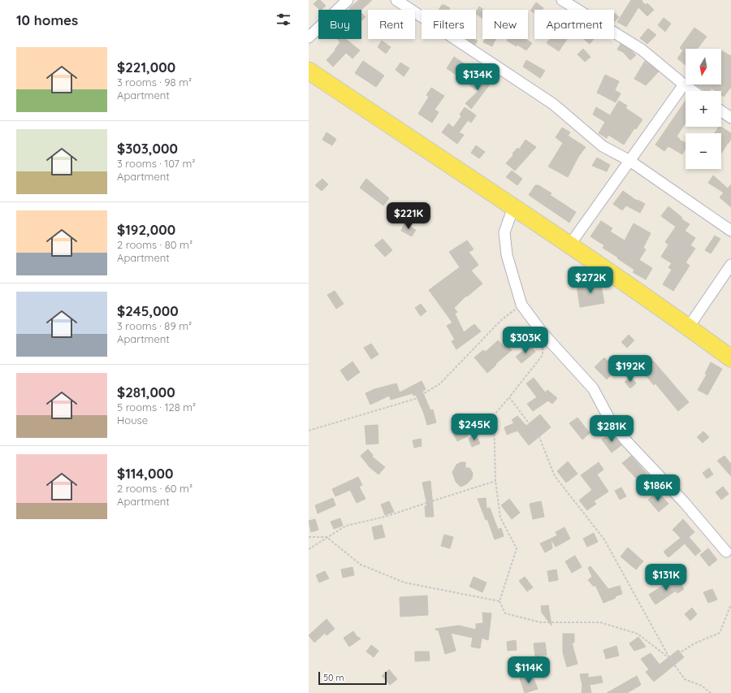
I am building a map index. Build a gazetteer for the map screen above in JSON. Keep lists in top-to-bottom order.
{
  "scale_bar": "50 m",
  "north": "bottom",
  "page": {
    "heading": "10 homes",
    "chip": [
      "Buy",
      "Rent",
      "Filters",
      "New",
      "Apartment"
    ],
    "list": [
      {
        "name": "$221,000",
        "note": "3 rooms · 98 m² · Apartment"
      },
      {
        "name": "$303,000",
        "note": "3 rooms · 107 m² · Apartment"
      },
      {
        "name": "$192,000",
        "note": "2 rooms · 80 m² · Apartment"
      },
      {
        "name": "$245,000",
        "note": "3 rooms · 89 m² · Apartment"
      },
      {
        "name": "$281,000",
        "note": "5 rooms · 128 m² · House"
      },
      {
        "name": "$114,000",
        "note": "2 rooms · 60 m² · Apartment"
      }
    ],
    "map_buttons": ["+", "−"],
    "price": [
      "$134K",
      "$221K",
      "$272K",
      "$303K",
      "$192K",
      "$245K",
      "$281K",
      "$186K",
      "$131K",
      "$114K"
    ],
    "scale": "50 m"
  }
}
